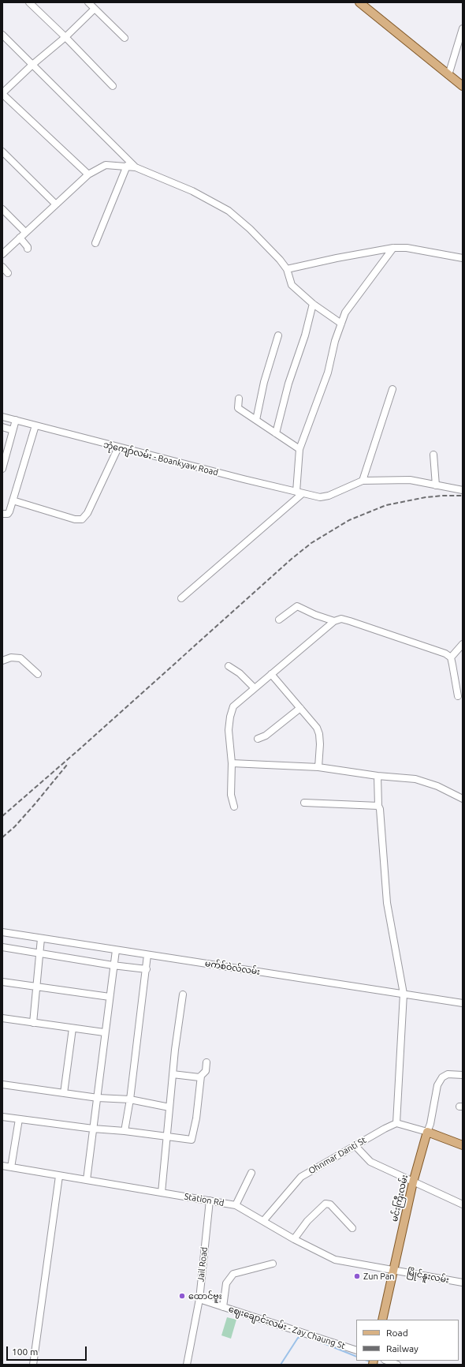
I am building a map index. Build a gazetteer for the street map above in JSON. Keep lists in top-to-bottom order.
{
  "streets": {
    "main road": ["မင်းကြီးလမ်း"],
    "street": [
      "ဘုံကျော်လမ်း - Boankyaw Road",
      "မက်စ်ဝဲလ်လမ်း",
      "Ohnmar Danti St",
      "Station Rd",
      "Jail Road",
      "မြိုင်နူးလမ်း",
      "ဈေးချောင်းလမ်း - Zay Chaung St"
    ]
  },
  "crossings": [
    ["Ohnmar Danti St", "Station Rd"],
    ["မင်းကြီးလမ်း", "Station Rd"],
    ["မင်းကြီးလမ်း", "မြိုင်နူးလမ်း"],
    ["Station Rd", "Jail Road"],
    ["Station Rd", "မြိုင်နူးလမ်း"],
    ["Jail Road", "ဈေးချောင်းလမ်း - Zay Chaung St"]
  ],
  "places": ["Zun Pan", "ထောင်ဗူး"],
  "legend": ["Road", "Railway"],
  "scale_bar": "100 m"
}
